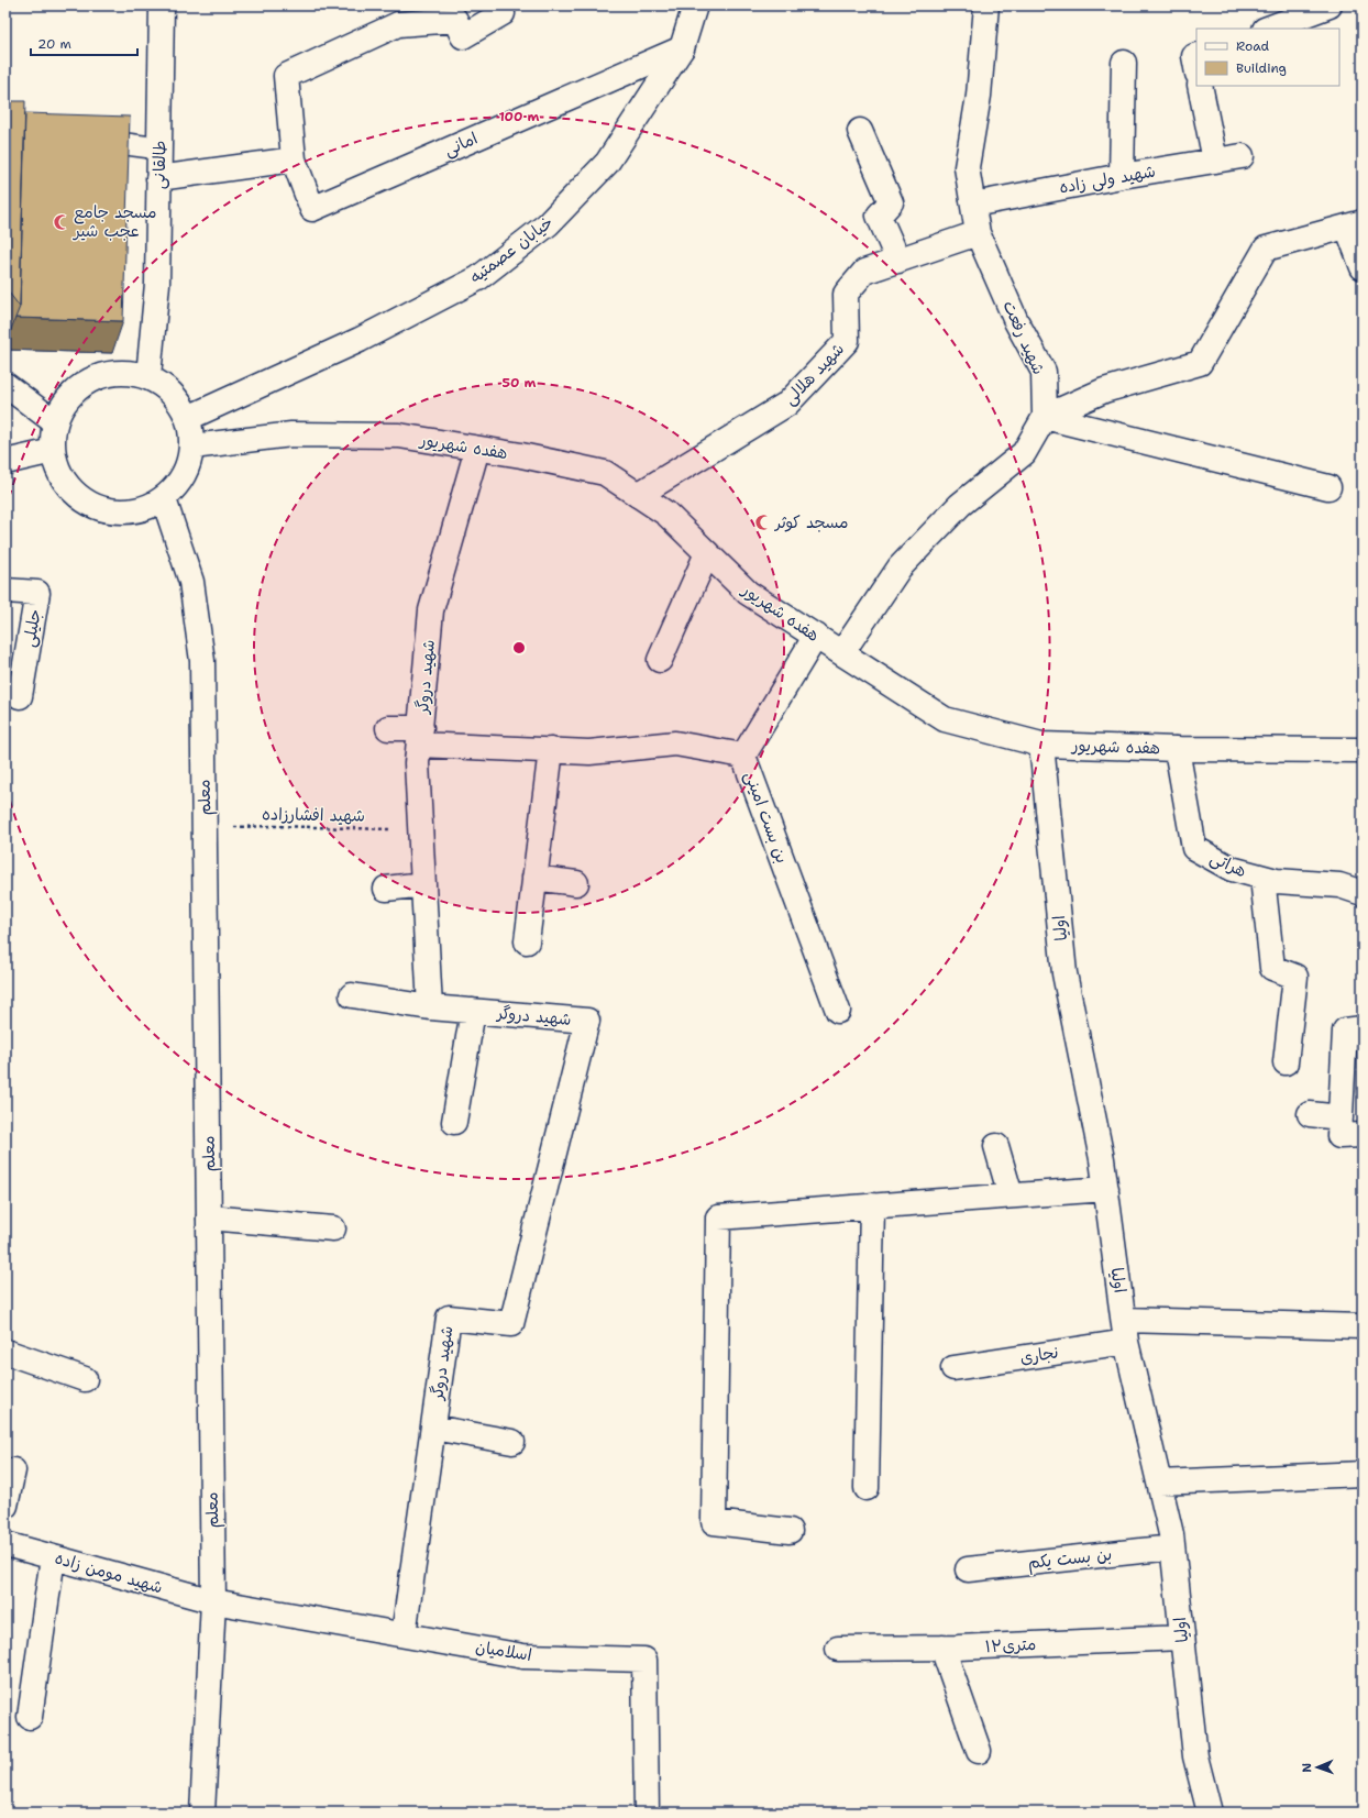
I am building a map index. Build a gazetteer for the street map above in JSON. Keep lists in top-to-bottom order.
{
  "streets": {
    "street": [
      "امانی",
      "طالقانی",
      "شهید ولی زاده",
      "خیابان عصمتیه",
      "شهید رفعت",
      "شهید هلالی",
      "هفده شهریور",
      "جلیلی",
      "شهید دروگر",
      "معلم",
      "بن بست امینی",
      "هراتی",
      "اولیا",
      "نجاری",
      "بن بست یکم",
      "شهید مومن زاده",
      "۱۲متری",
      "اسلامیان"
    ],
    "path": ["شهید افشارزاده"]
  },
  "crossings": [
    ["امانی", "خیابان عصمتیه"],
    ["طالقانی", "خیابان عصمتیه"],
    ["طالقانی", "هفده شهریور"],
    ["طالقانی", "معلم"],
    ["شهید ولی زاده", "شهید رفعت"],
    ["خیابان عصمتیه", "هفده شهریور"],
    ["خیابان عصمتیه", "معلم"],
    ["شهید رفعت", "شهید هلالی"],
    ["شهید هلالی", "هفده شهریور"],
    ["هفده شهریور", "شهید دروگر"],
    ["هفده شهریور", "معلم"],
    ["هفده شهریور", "بن بست امینی"],
    ["هفده شهریور", "هراتی"],
    ["هفده شهریور", "اولیا"],
    ["شهید دروگر", "شهید افشارزاده"],
    ["شهید دروگر", "اسلامیان"],
    ["معلم", "شهید افشارزاده"],
    ["معلم", "شهید مومن زاده"],
    ["معلم", "اسلامیان"],
    ["اولیا", "نجاری"],
    ["اولیا", "بن بست یکم"],
    ["اولیا", "۱۲متری"],
    ["شهید مومن زاده", "اسلامیان"]
  ],
  "places": {
    "mosque": ["مسجد جامع عجب شیر", "مسجد کوثر"]
  },
  "legend": ["Road", "Building"],
  "scale_bar": "20 m",
  "north": "left",
  "rings": ["100 m", "50 m"]
}
